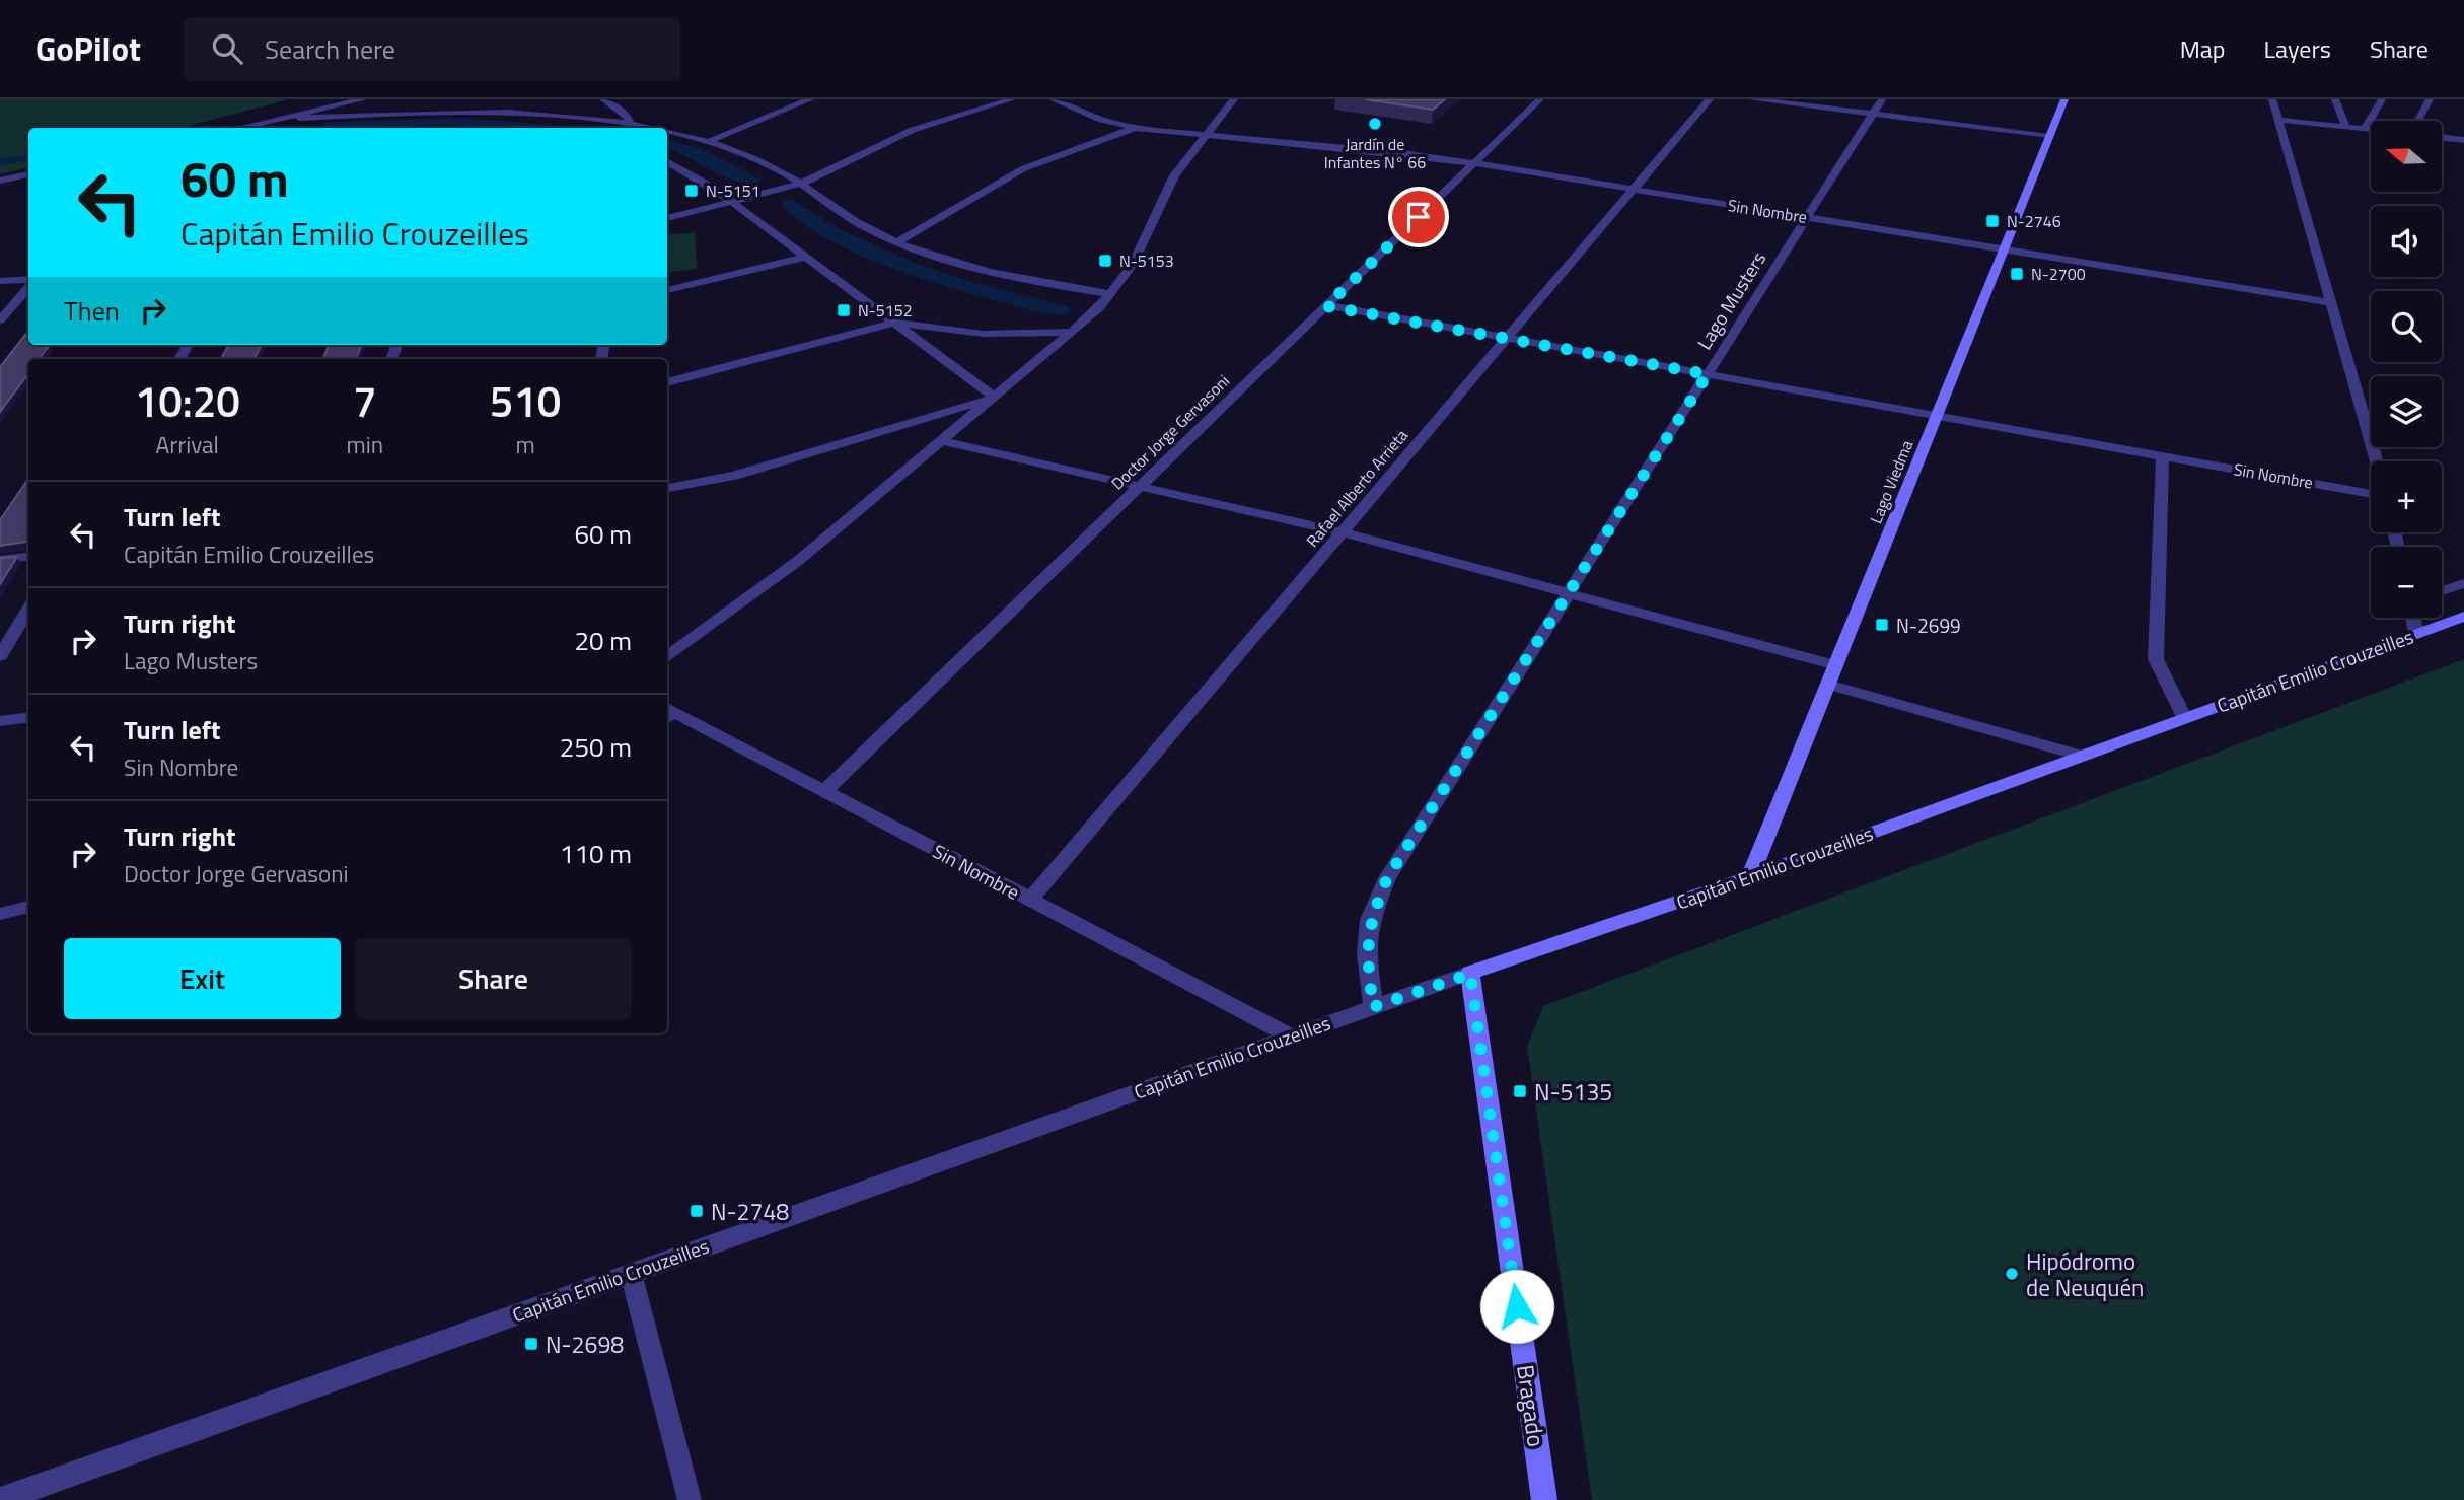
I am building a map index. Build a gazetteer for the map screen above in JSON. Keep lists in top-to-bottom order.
{
  "streets": {
    "main road": ["Lago Viedma", "Capitán Emilio Crouzeilles", "Bragado"],
    "street": [
      "Sin Nombre",
      "Lago Musters",
      "Doctor Jorge Gervasoni",
      "Rafael Alberto Arrieta"
    ]
  },
  "crossings": [
    ["Sin Nombre", "Lago Musters"],
    ["Sin Nombre", "Doctor Jorge Gervasoni"],
    ["Sin Nombre", "Lago Viedma"],
    ["Sin Nombre", "Rafael Alberto Arrieta"],
    ["Sin Nombre", "Capitán Emilio Crouzeilles"],
    ["Lago Musters", "Capitán Emilio Crouzeilles"],
    ["Lago Viedma", "Capitán Emilio Crouzeilles"],
    ["Capitán Emilio Crouzeilles", "Bragado"]
  ],
  "places": {
    "other": ["Jardín de Infantes N° 66", "Hipódromo de Neuquén"],
    "transit": [
      "N-5151",
      "N-2746",
      "N-5153",
      "N-2700",
      "N-5152",
      "N-2699",
      "N-5135",
      "N-2748",
      "N-2698"
    ]
  },
  "north": "left",
  "page": {
    "header": "GoPilot",
    "search": "Search here",
    "nav": ["Map", "Layers", "Share"],
    "map_buttons": ["+", "−"],
    "turn": ["60 m", "Capitán Emilio Crouzeilles"],
    "then": "Then",
    "eta": [
      "10:20",
      "Arrival",
      "7",
      "min",
      "510",
      "m"
    ],
    "list": [
      {
        "name": "Turn left",
        "note": "Capitán Emilio Crouzeilles",
        "value": "60 m"
      },
      {
        "name": "Turn right",
        "note": "Lago Musters",
        "value": "20 m"
      },
      {
        "name": "Turn left",
        "note": "Sin Nombre",
        "value": "250 m"
      },
      {
        "name": "Turn right",
        "note": "Doctor Jorge Gervasoni",
        "value": "110 m"
      }
    ],
    "buttons": ["Exit", "Share"]
  }
}
